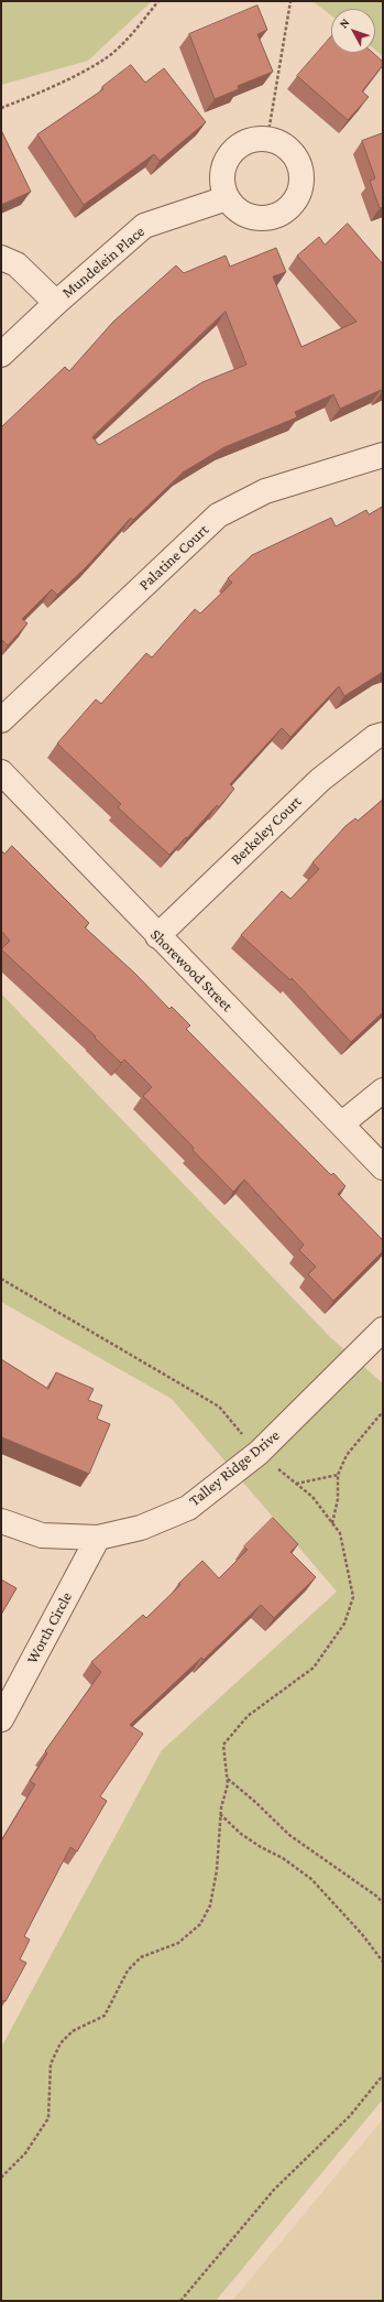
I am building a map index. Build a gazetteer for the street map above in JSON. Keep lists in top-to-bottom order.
{
  "streets": {
    "street": [
      "Mundelein Place",
      "Palatine Court",
      "Berkeley Court",
      "Shorewood Street",
      "Talley Ridge Drive",
      "Worth Circle"
    ]
  },
  "crossings": [
    ["Berkeley Court", "Shorewood Street"],
    ["Talley Ridge Drive", "Worth Circle"]
  ],
  "north": "top left"
}
